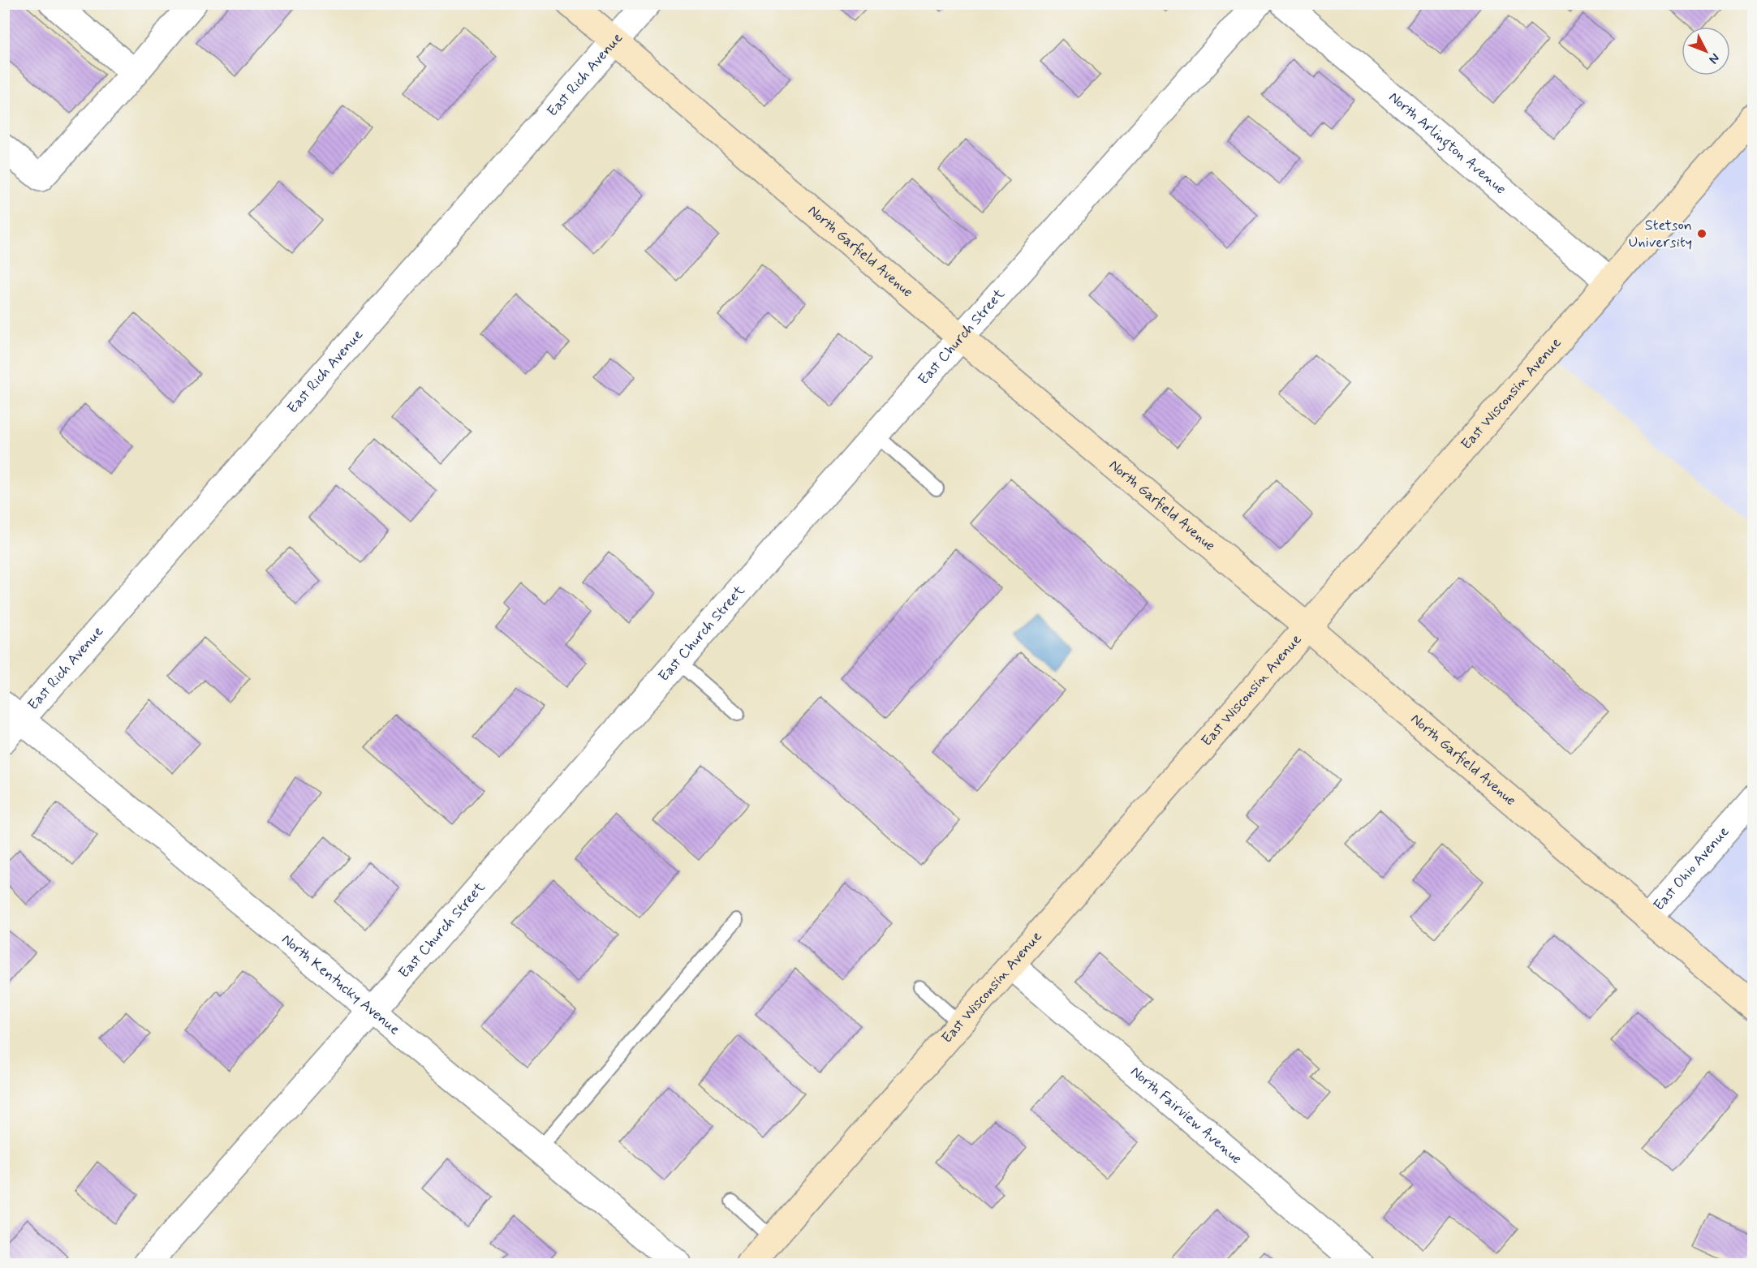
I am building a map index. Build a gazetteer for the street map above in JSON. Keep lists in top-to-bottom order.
{
  "streets": {
    "street": [
      "East Rich Avenue",
      "North Arlington Avenue",
      "North Garfield Avenue",
      "East Church Street",
      "East Wisconsin Avenue",
      "East Ohio Avenue",
      "North Kentucky Avenue",
      "North Fairview Avenue"
    ]
  },
  "crossings": [
    ["East Rich Avenue", "North Garfield Avenue"],
    ["East Rich Avenue", "North Kentucky Avenue"],
    ["North Arlington Avenue", "East Wisconsin Avenue"],
    ["North Garfield Avenue", "East Church Street"],
    ["North Garfield Avenue", "East Wisconsin Avenue"],
    ["North Garfield Avenue", "East Ohio Avenue"],
    ["East Church Street", "North Kentucky Avenue"],
    ["East Wisconsin Avenue", "North Fairview Avenue"]
  ],
  "places": ["Stetson University"],
  "north": "bottom right"
}
